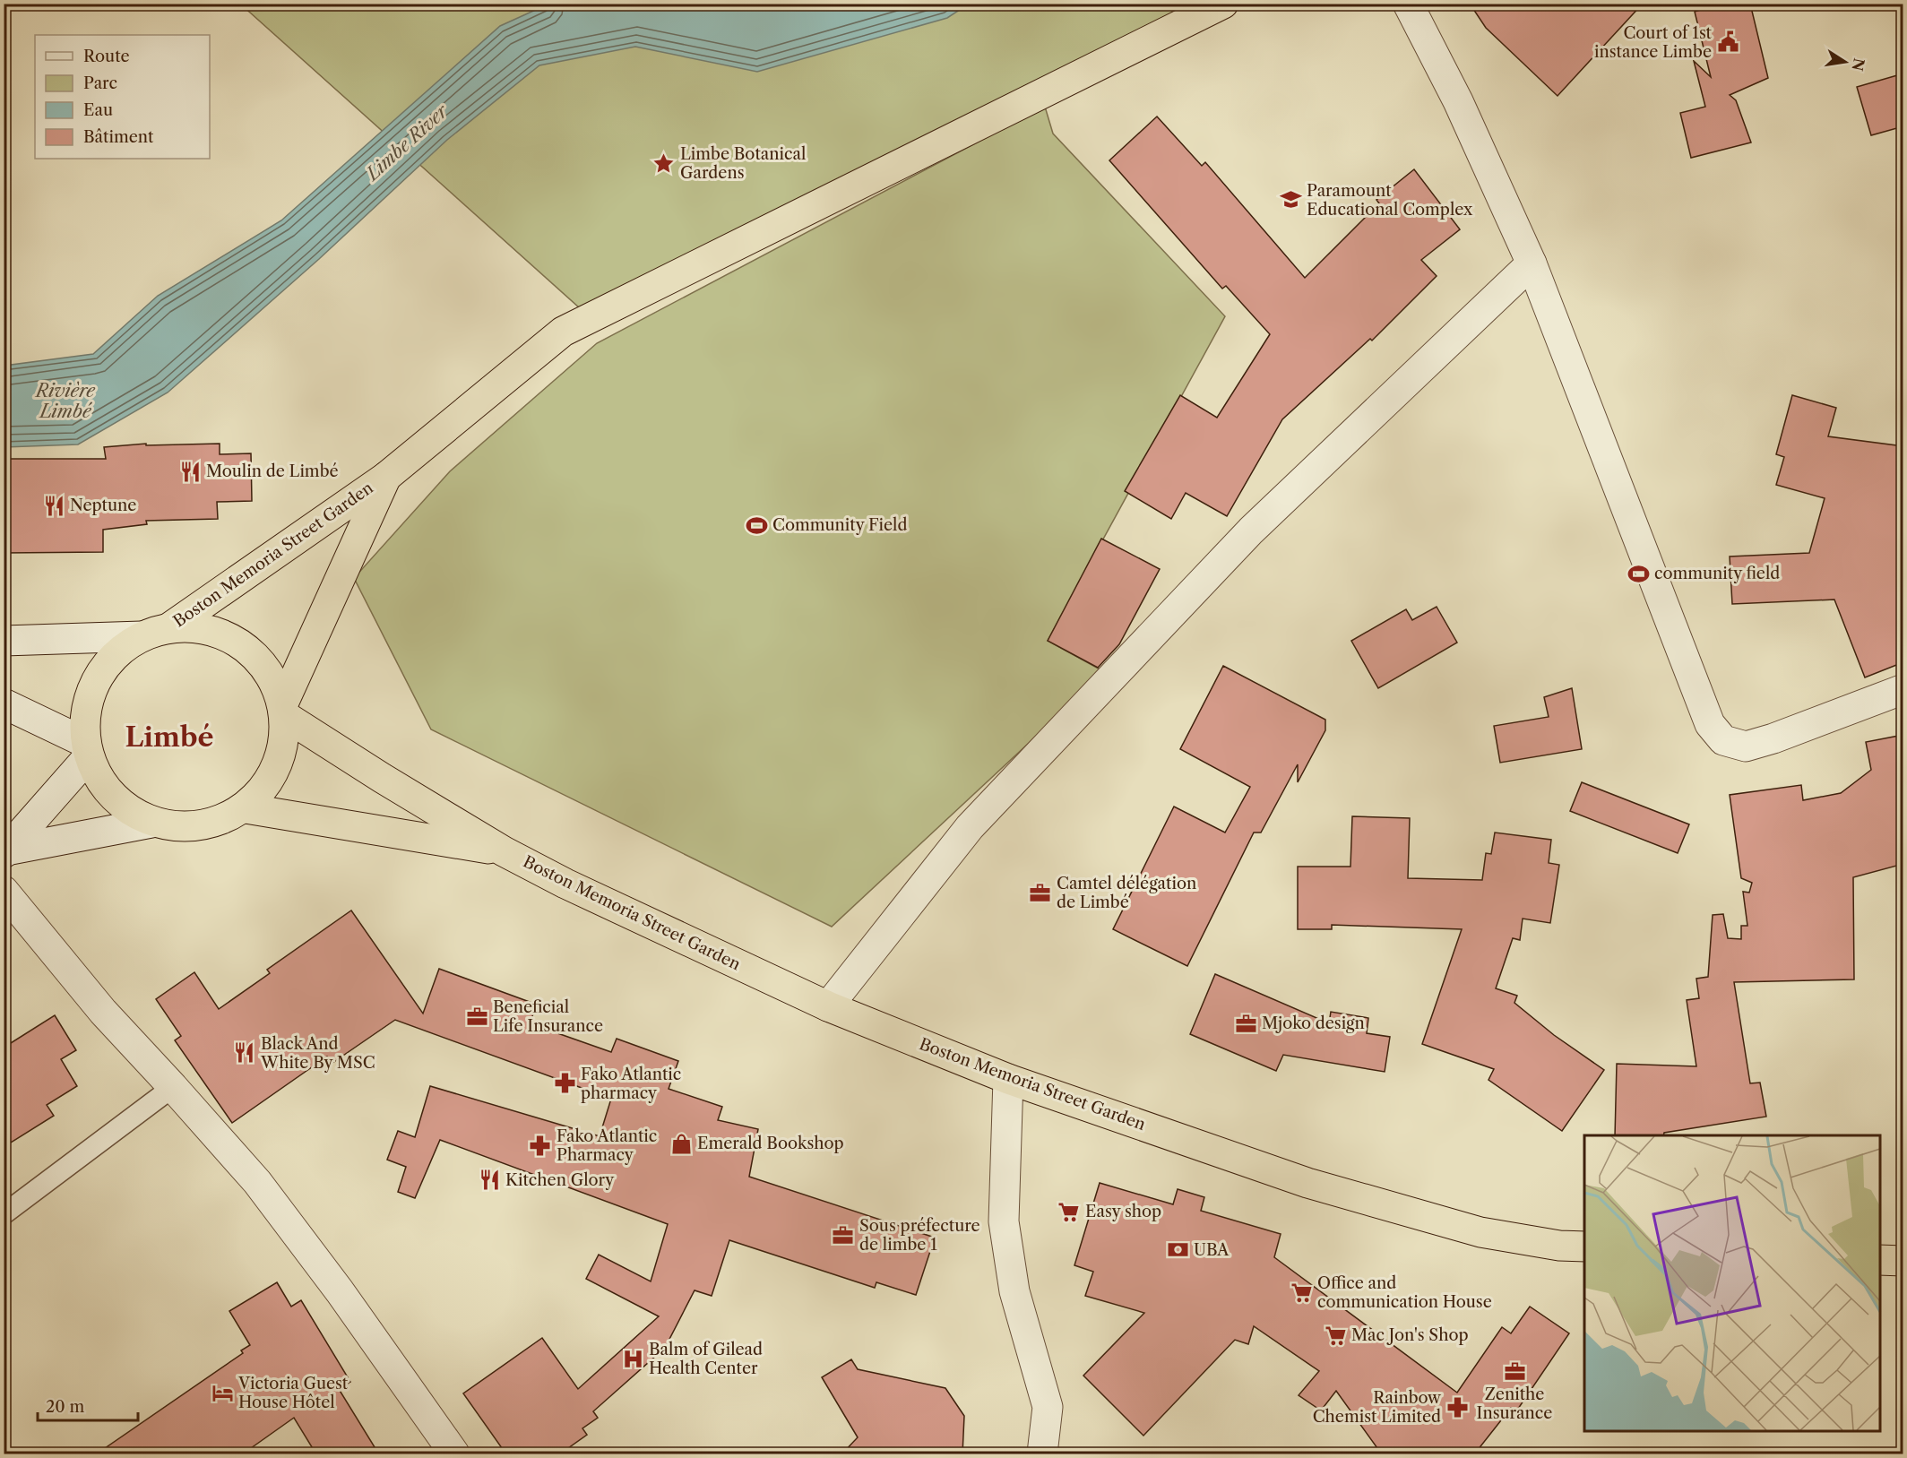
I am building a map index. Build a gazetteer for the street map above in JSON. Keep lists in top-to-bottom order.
{
  "streets": {
    "highway": ["Boston Memoria Street Garden"]
  },
  "districts": ["Limbé"],
  "water": ["Limbe River", "Rivière Limbé"],
  "places": {
    "public building": ["Court of 1st instance Limbe"],
    "place": ["Limbe Botanical Gardens"],
    "school or university": ["Paramount Educational Complex"],
    "restaurant": [
      "Moulin de Limbé",
      "Neptune",
      "Black And White By MSC",
      "Kitchen Glory"
    ],
    "sports": ["Community Field", "community field"],
    "office": [
      "Camtel délégation de Limbé",
      "Beneficial Life Insurance",
      "Mjoko design",
      "Sous préfecture de limbe 1",
      "Zenithe Insurance"
    ],
    "pharmacy": ["Fako Atlantic pharmacy", "Fako Atlantic Pharmacy", "Rainbow Chemist Limited"],
    "shop": ["Emerald Bookshop"],
    "supermarket": ["Easy shop", "Office and communication House", "Mac Jon's Shop"],
    "bank": ["UBA"],
    "hospital": ["Balm of Gilead Health Center"],
    "hotel": ["Victoria Guest House Hôtel"]
  },
  "legend": [
    "Route",
    "Parc",
    "Eau",
    "Bâtiment"
  ],
  "scale_bar": "20 m",
  "north": "right"
}
